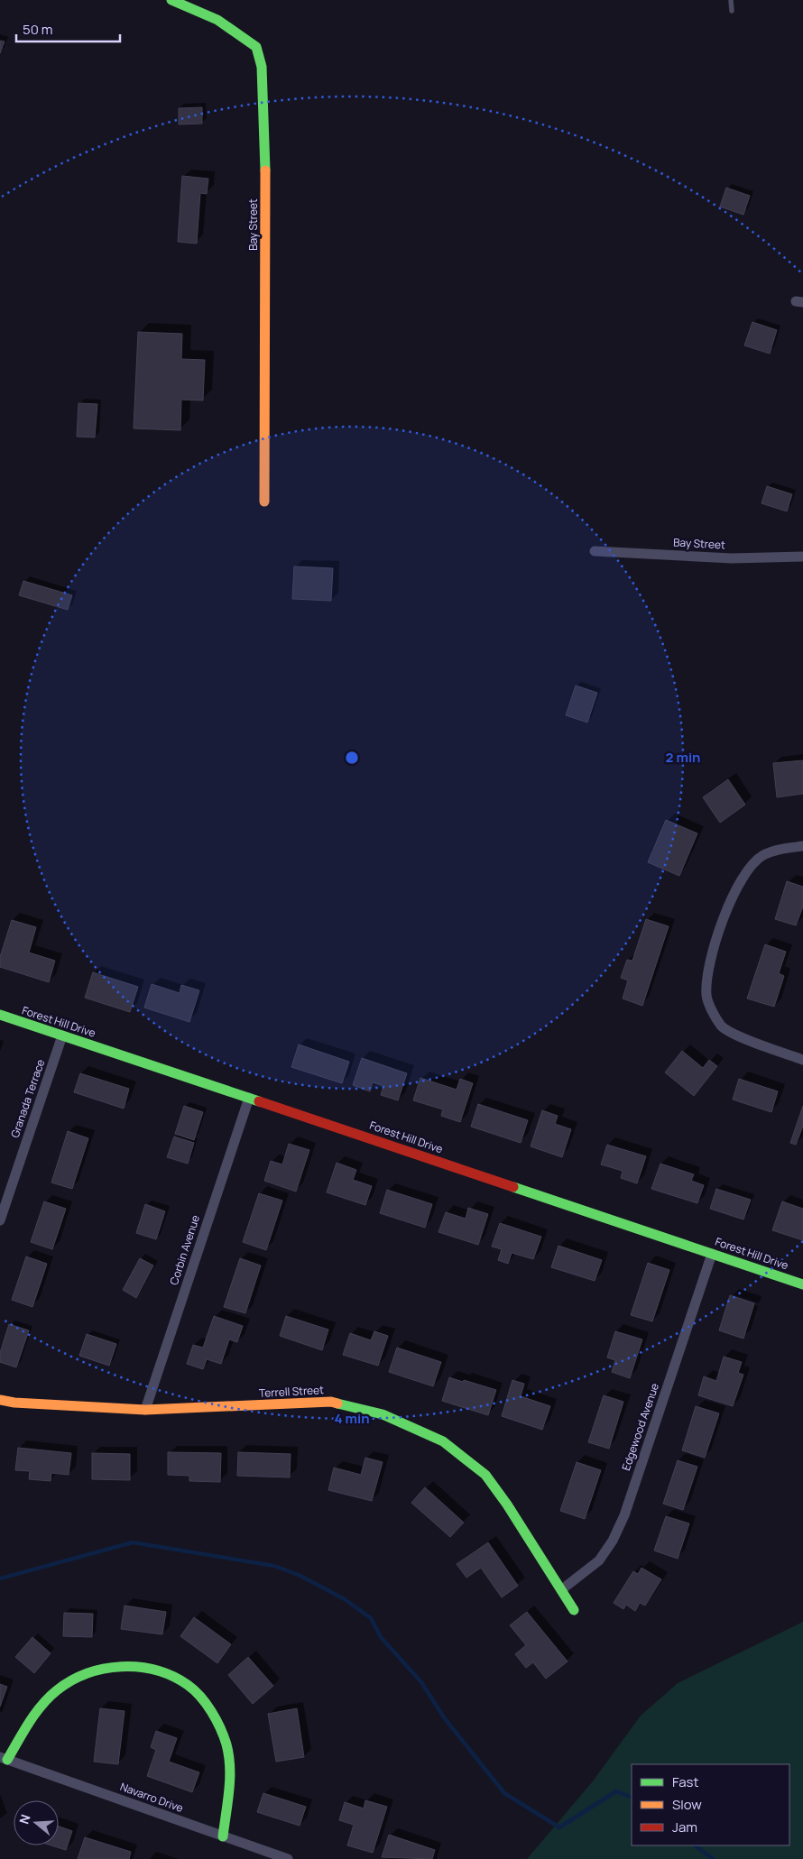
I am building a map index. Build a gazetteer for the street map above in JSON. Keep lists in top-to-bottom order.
{
  "streets": {
    "street": [
      "Bay Street",
      "Forest Hill Drive",
      "Granada Terrace",
      "Corbin Avenue",
      "Terrell Street",
      "Edgewood Avenue",
      "Navarro Drive"
    ]
  },
  "crossings": [
    ["Forest Hill Drive", "Granada Terrace"],
    ["Forest Hill Drive", "Corbin Avenue"],
    ["Forest Hill Drive", "Edgewood Avenue"],
    ["Corbin Avenue", "Terrell Street"],
    ["Terrell Street", "Edgewood Avenue"]
  ],
  "legend": ["Fast", "Slow", "Jam"],
  "scale_bar": "50 m",
  "north": "left",
  "rings": ["2 min", "4 min"]
}
